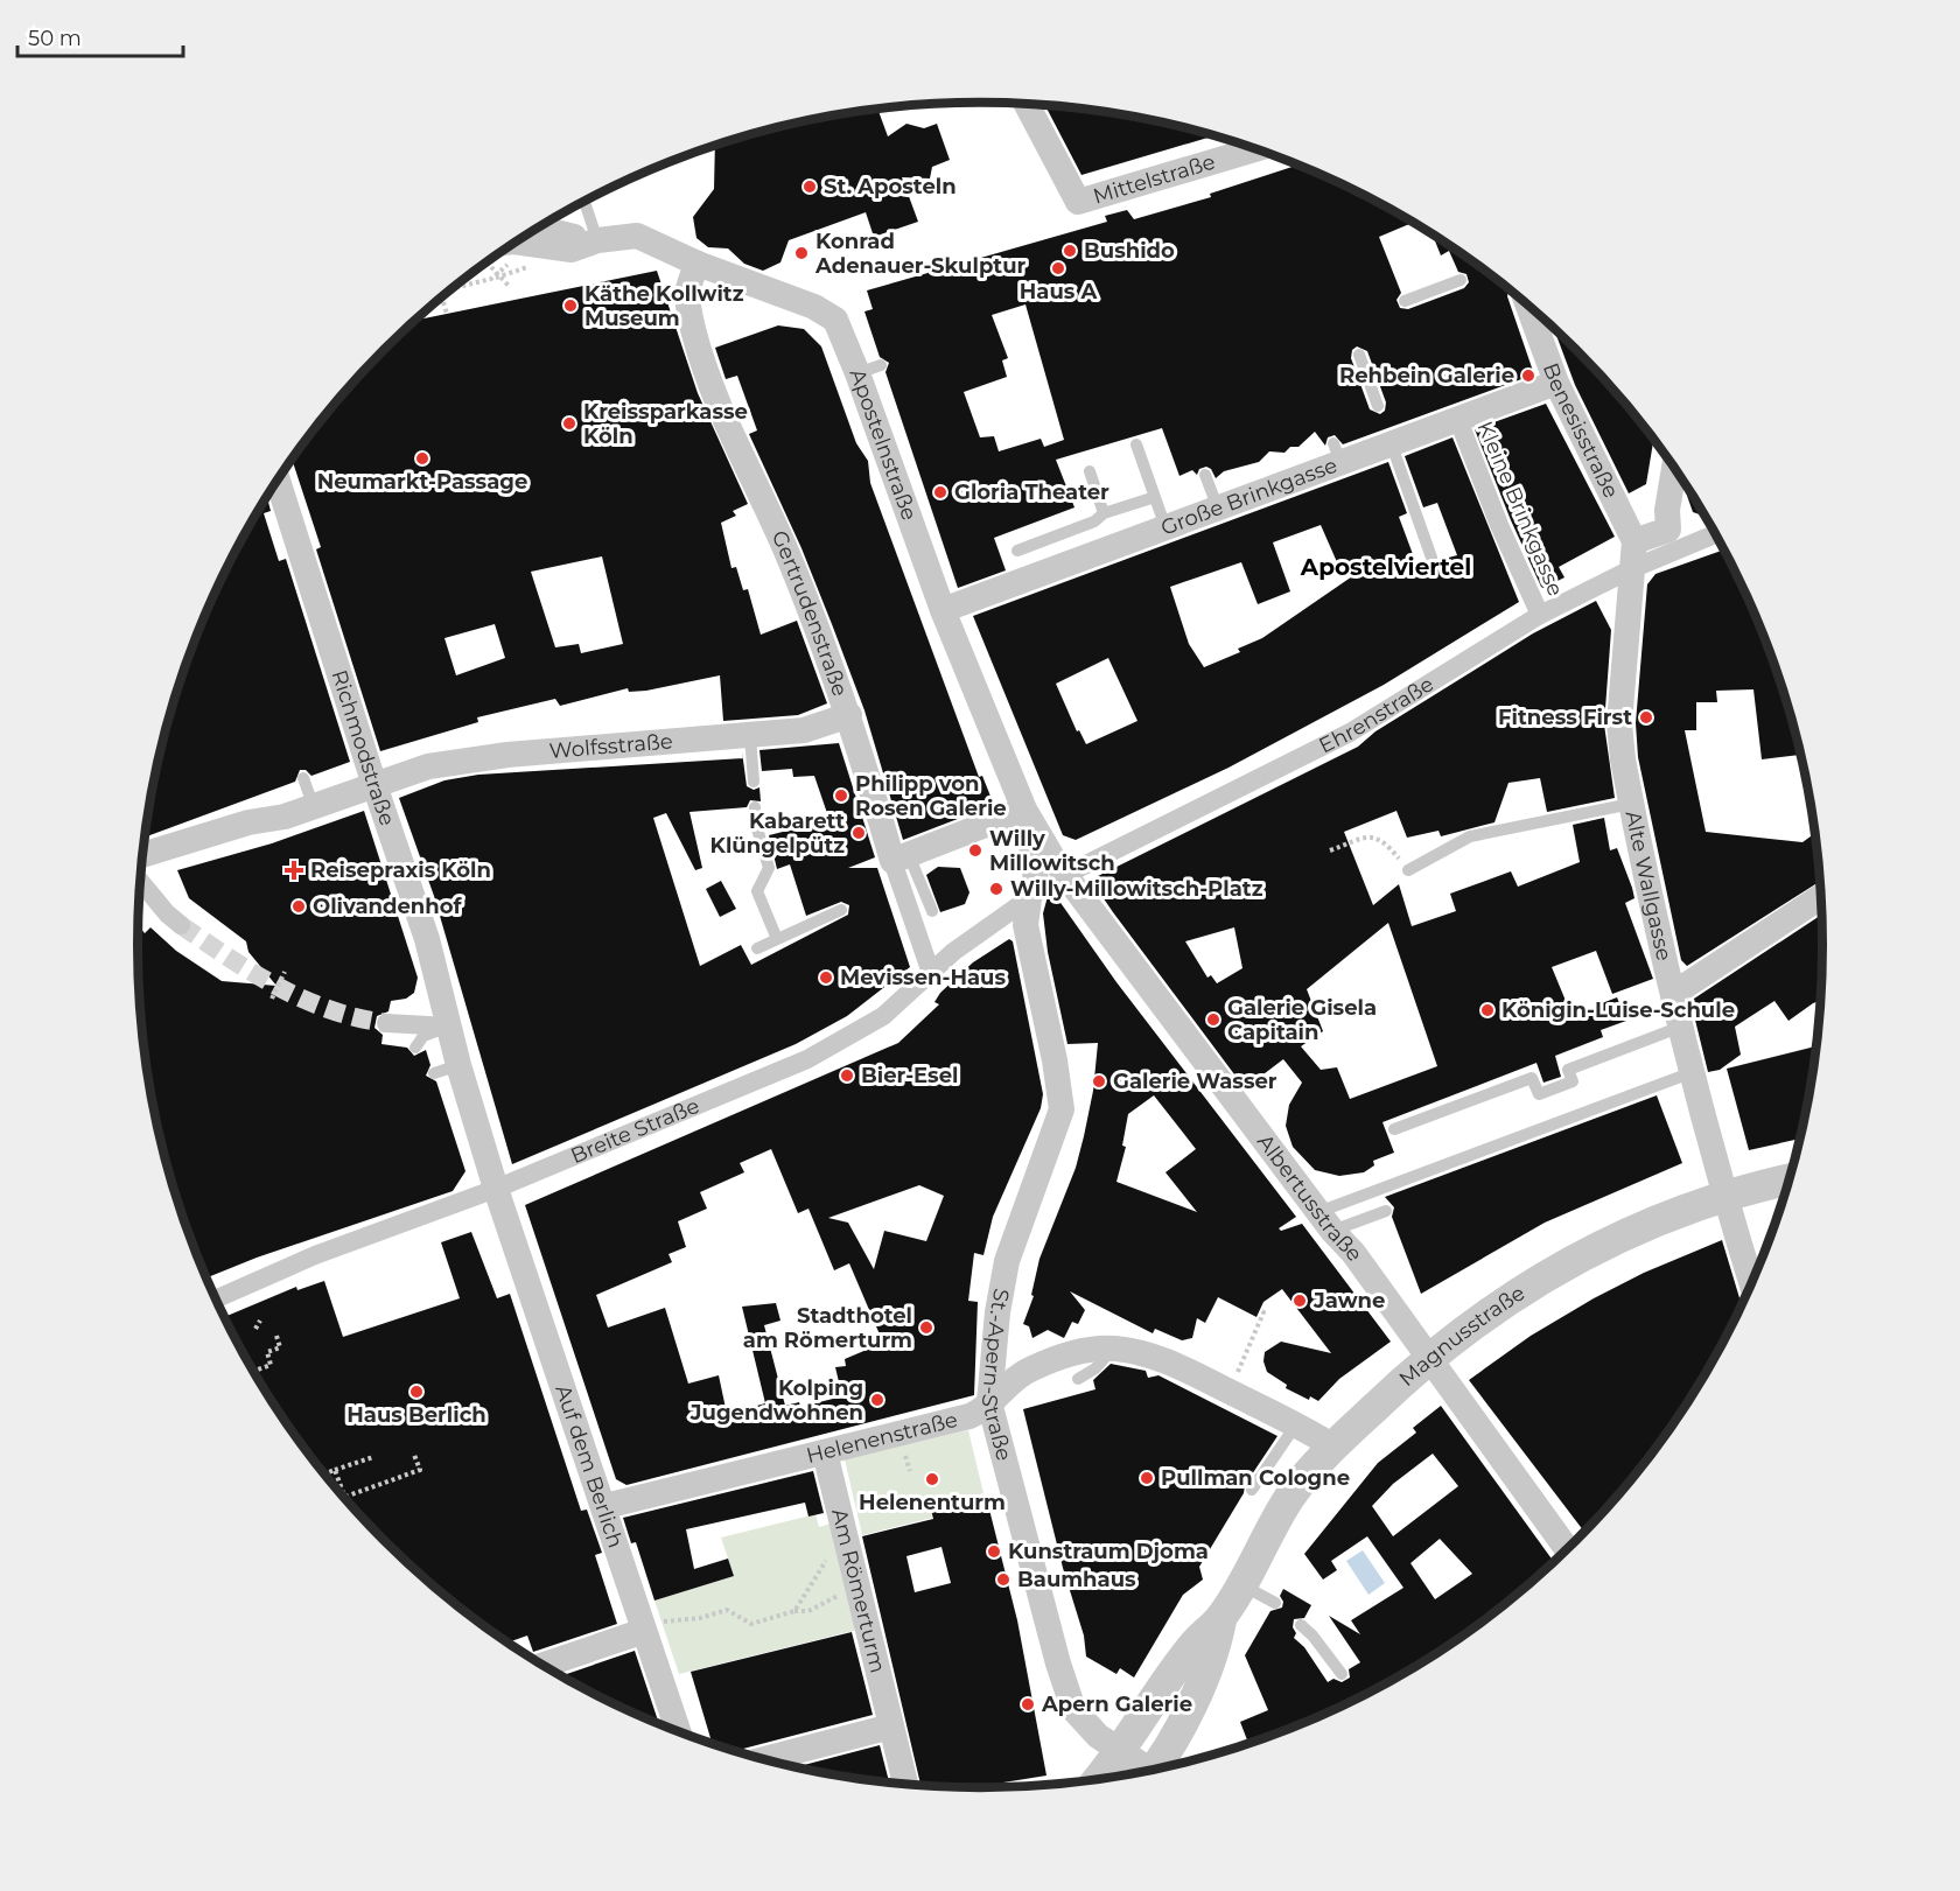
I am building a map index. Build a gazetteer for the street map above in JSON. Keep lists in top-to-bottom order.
{
  "streets": {
    "street": [
      "Mittelstraße",
      "Benesisstraße",
      "Apostelnstraße",
      "Große Brinkgasse",
      "Kleine Brinkgasse",
      "Gertrudenstraße",
      "Ehrenstraße",
      "Richmodstraße",
      "Wolfsstraße",
      "Alte Wallgasse",
      "Breite Straße",
      "Albertusstraße",
      "Magnusstraße",
      "St.-Apern-Straße",
      "Helenenstraße",
      "Auf dem Berlich",
      "Am Römerturm"
    ]
  },
  "crossings": [
    ["Benesisstraße", "Große Brinkgasse"],
    ["Apostelnstraße", "Große Brinkgasse"],
    ["Apostelnstraße", "Gertrudenstraße"],
    ["Apostelnstraße", "Ehrenstraße"],
    ["Apostelnstraße", "Breite Straße"],
    ["Apostelnstraße", "Albertusstraße"],
    ["Apostelnstraße", "St.-Apern-Straße"],
    ["Große Brinkgasse", "Kleine Brinkgasse"],
    ["Kleine Brinkgasse", "Ehrenstraße"],
    ["Gertrudenstraße", "Wolfsstraße"],
    ["Gertrudenstraße", "Breite Straße"],
    ["Ehrenstraße", "Alte Wallgasse"],
    ["Ehrenstraße", "Breite Straße"],
    ["Ehrenstraße", "Albertusstraße"],
    ["Ehrenstraße", "St.-Apern-Straße"],
    ["Richmodstraße", "Wolfsstraße"],
    ["Richmodstraße", "Breite Straße"],
    ["Richmodstraße", "Auf dem Berlich"],
    ["Alte Wallgasse", "Magnusstraße"],
    ["Breite Straße", "St.-Apern-Straße"],
    ["Breite Straße", "Auf dem Berlich"],
    ["Albertusstraße", "Magnusstraße"],
    ["Magnusstraße", "St.-Apern-Straße"],
    ["Magnusstraße", "Helenenstraße"],
    ["St.-Apern-Straße", "Helenenstraße"],
    ["Helenenstraße", "Auf dem Berlich"],
    ["Helenenstraße", "Am Römerturm"]
  ],
  "districts": ["Apostelviertel"],
  "places": {
    "other": [
      "St. Aposteln",
      "Bushido",
      "Konrad Adenauer-Skulptur",
      "Haus A",
      "Käthe Kollwitz Museum",
      "Rehbein Galerie",
      "Kreissparkasse Köln",
      "Neumarkt-Passage",
      "Gloria Theater",
      "Fitness First",
      "Philipp von Rosen Galerie",
      "Kabarett Klüngelpütz",
      "Willy Millowitsch",
      "Willy-Millowitsch-Platz",
      "Olivandenhof",
      "Mevissen-Haus",
      "Königin-Luise-Schule",
      "Galerie Gisela Capitain",
      "Bier-Esel",
      "Galerie Wasser",
      "Jawne",
      "Stadthotel am Römerturm",
      "Haus Berlich",
      "Kolping Jugendwohnen",
      "Pullman Cologne",
      "Helenenturm",
      "Kunstraum Djoma",
      "Baumhaus",
      "Apern Galerie"
    ],
    "health": ["Reisepraxis Köln"]
  },
  "scale_bar": "50 m"
}
